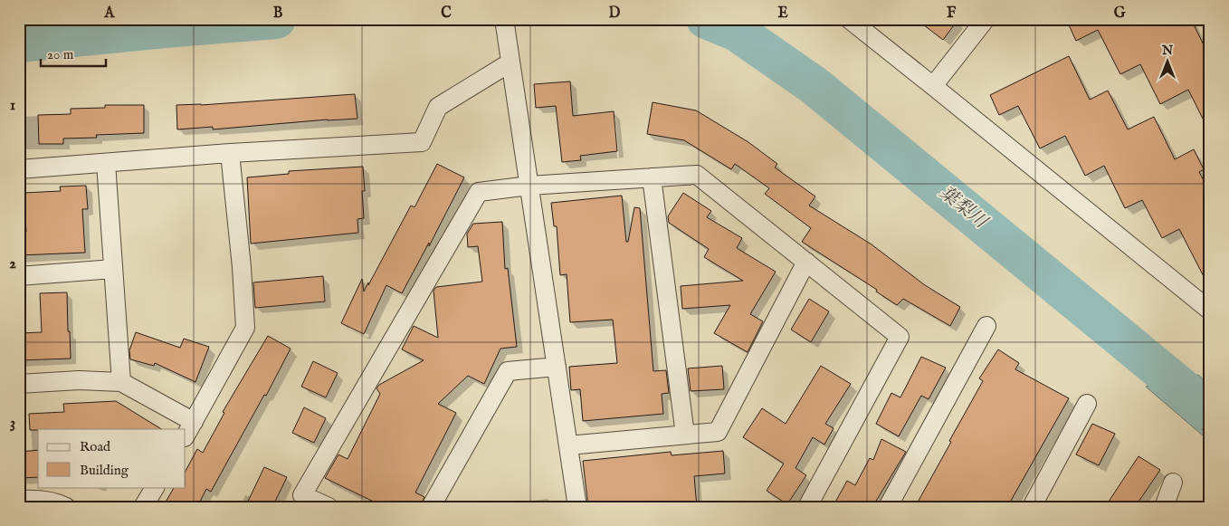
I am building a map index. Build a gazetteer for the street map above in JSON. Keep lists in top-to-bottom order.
{
  "water": ["葉梨川"],
  "legend": ["Road", "Building"],
  "scale_bar": "20 m",
  "north": "top",
  "grid": {
    "columns": [
      "A",
      "B",
      "C",
      "D",
      "E",
      "F",
      "G"
    ],
    "rows": ["1", "2", "3"]
  }
}
